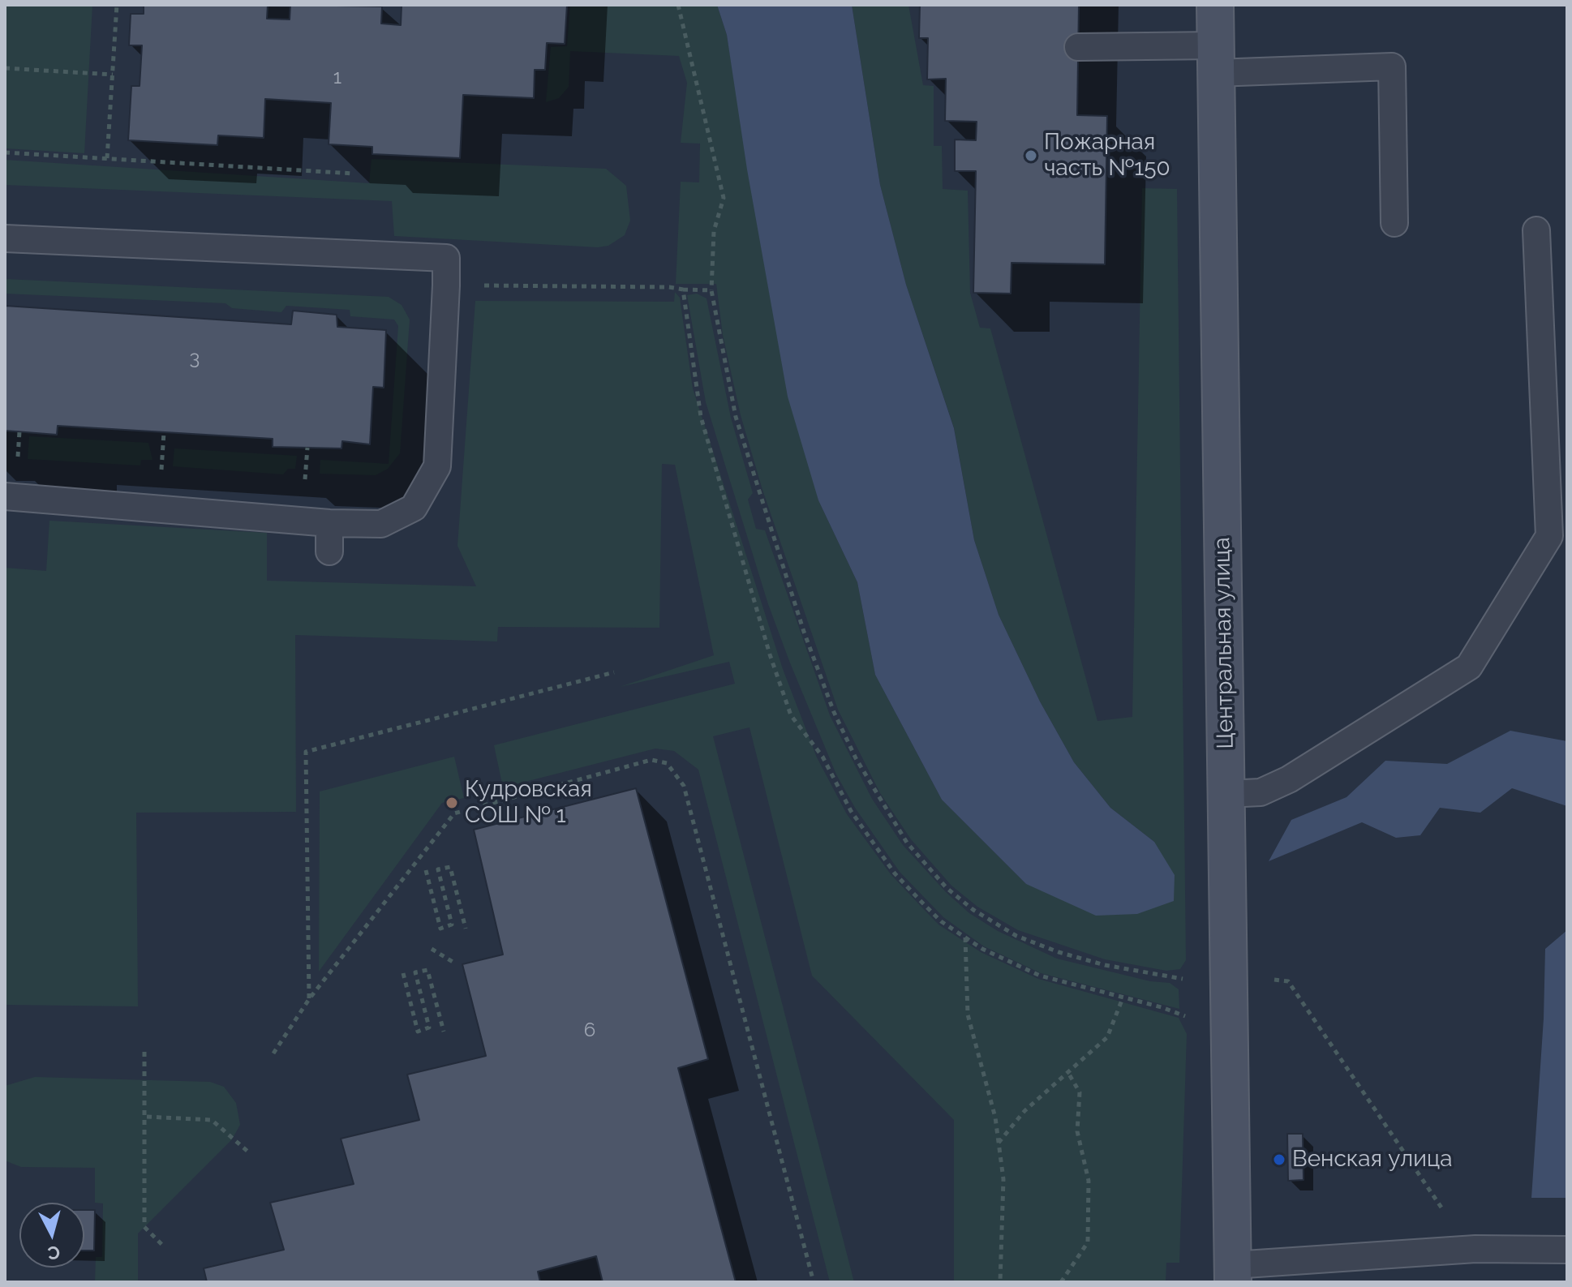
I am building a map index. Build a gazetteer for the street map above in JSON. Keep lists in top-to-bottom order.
{
  "streets": {
    "street": ["Центральная улица"]
  },
  "places": ["Пожарная часть №150", "Кудровская СОШ № 1", "Венская улица"],
  "house_numbers": ["1", "3", "6"],
  "north": "bottom"
}
